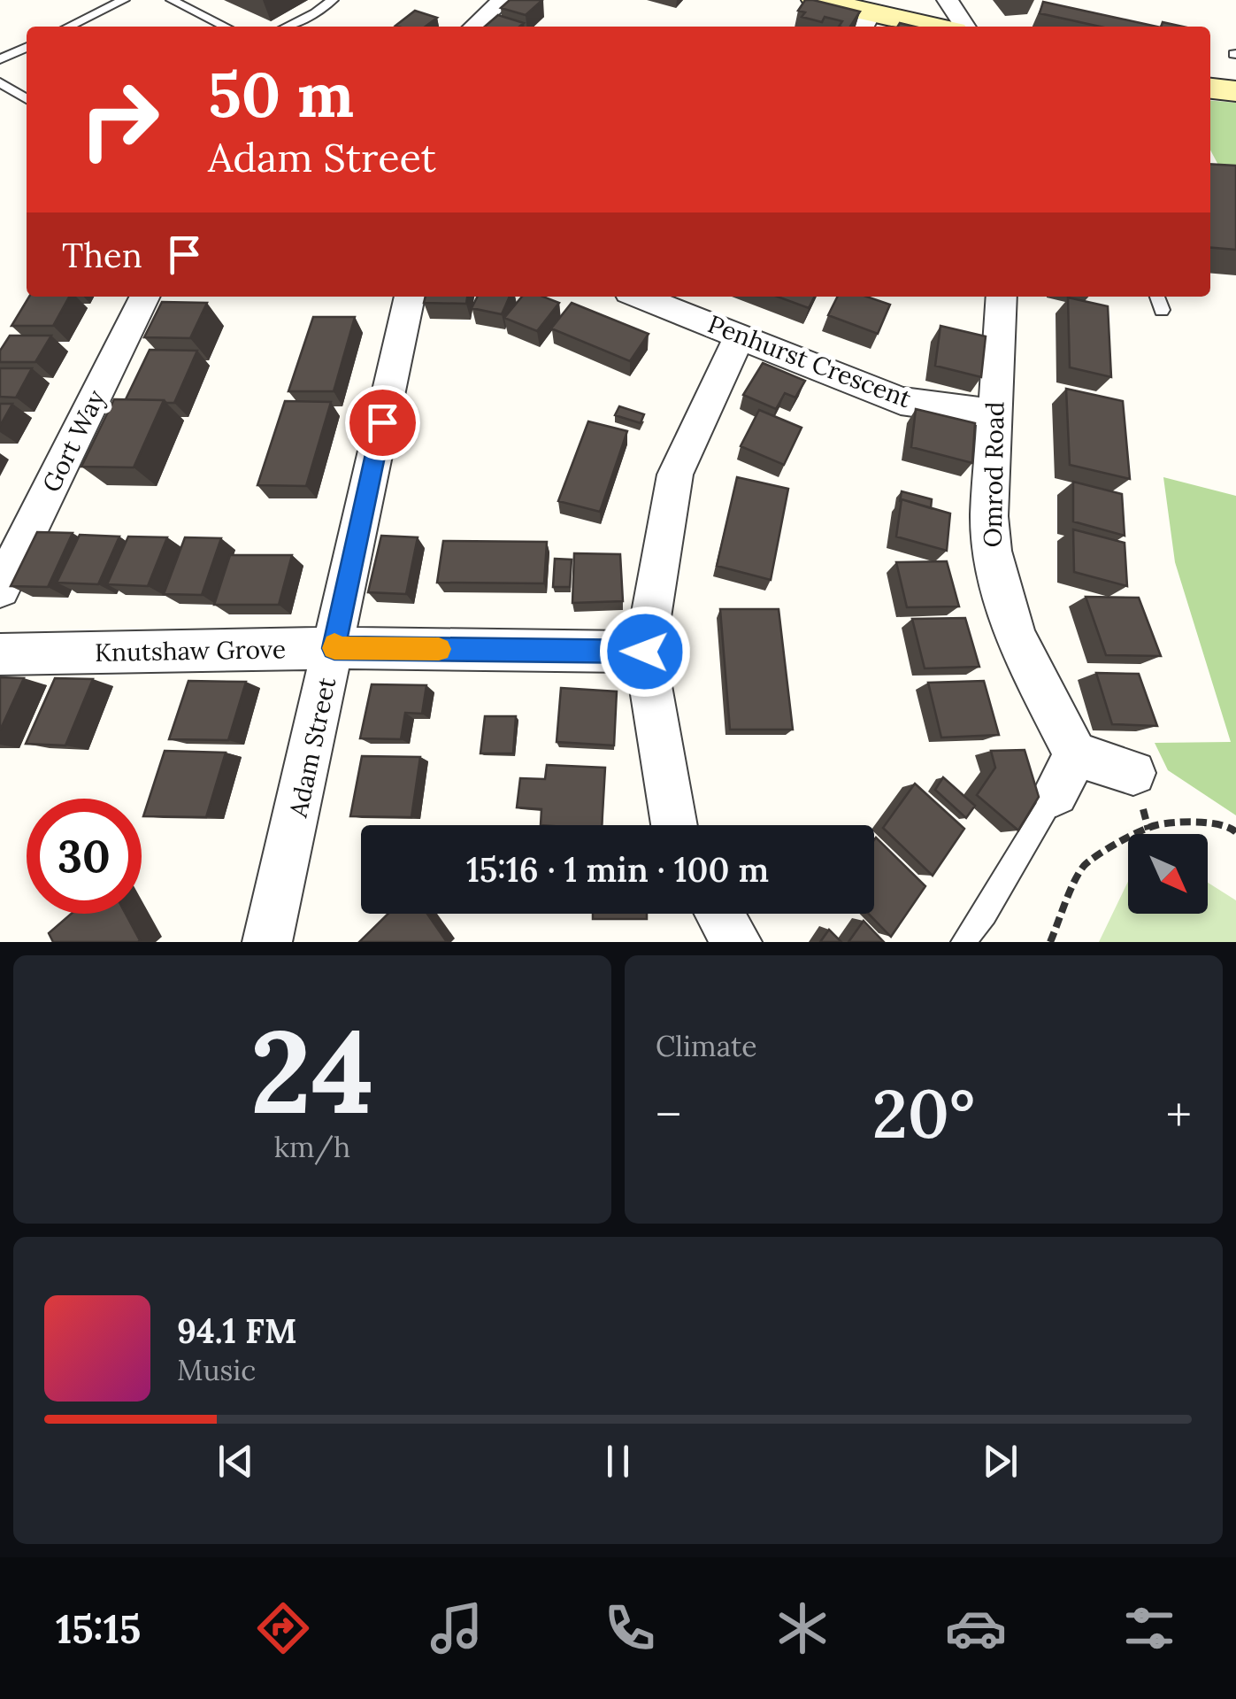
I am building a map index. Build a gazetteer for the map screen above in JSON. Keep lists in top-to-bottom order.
{
  "streets": {
    "street": [
      "Penhurst Crescent",
      "Gort Way",
      "Omrod Road",
      "Knutshaw Grove",
      "Adam Street"
    ]
  },
  "crossings": [
    ["Penhurst Crescent", "Omrod Road"],
    ["Knutshaw Grove", "Adam Street"]
  ],
  "north": "bottom right",
  "page": {
    "turn": ["50 m", "Adam Street"],
    "then": "Then",
    "limit": "30",
    "trip": "15:16 · 1 min · 100 m",
    "tile": [
      ["24", "km/h"],
      "Climate"
    ],
    "heat": ["−", "20°", "+"],
    "song": ["94.1 FM", "Music"],
    "tabs": "15:15"
  }
}
